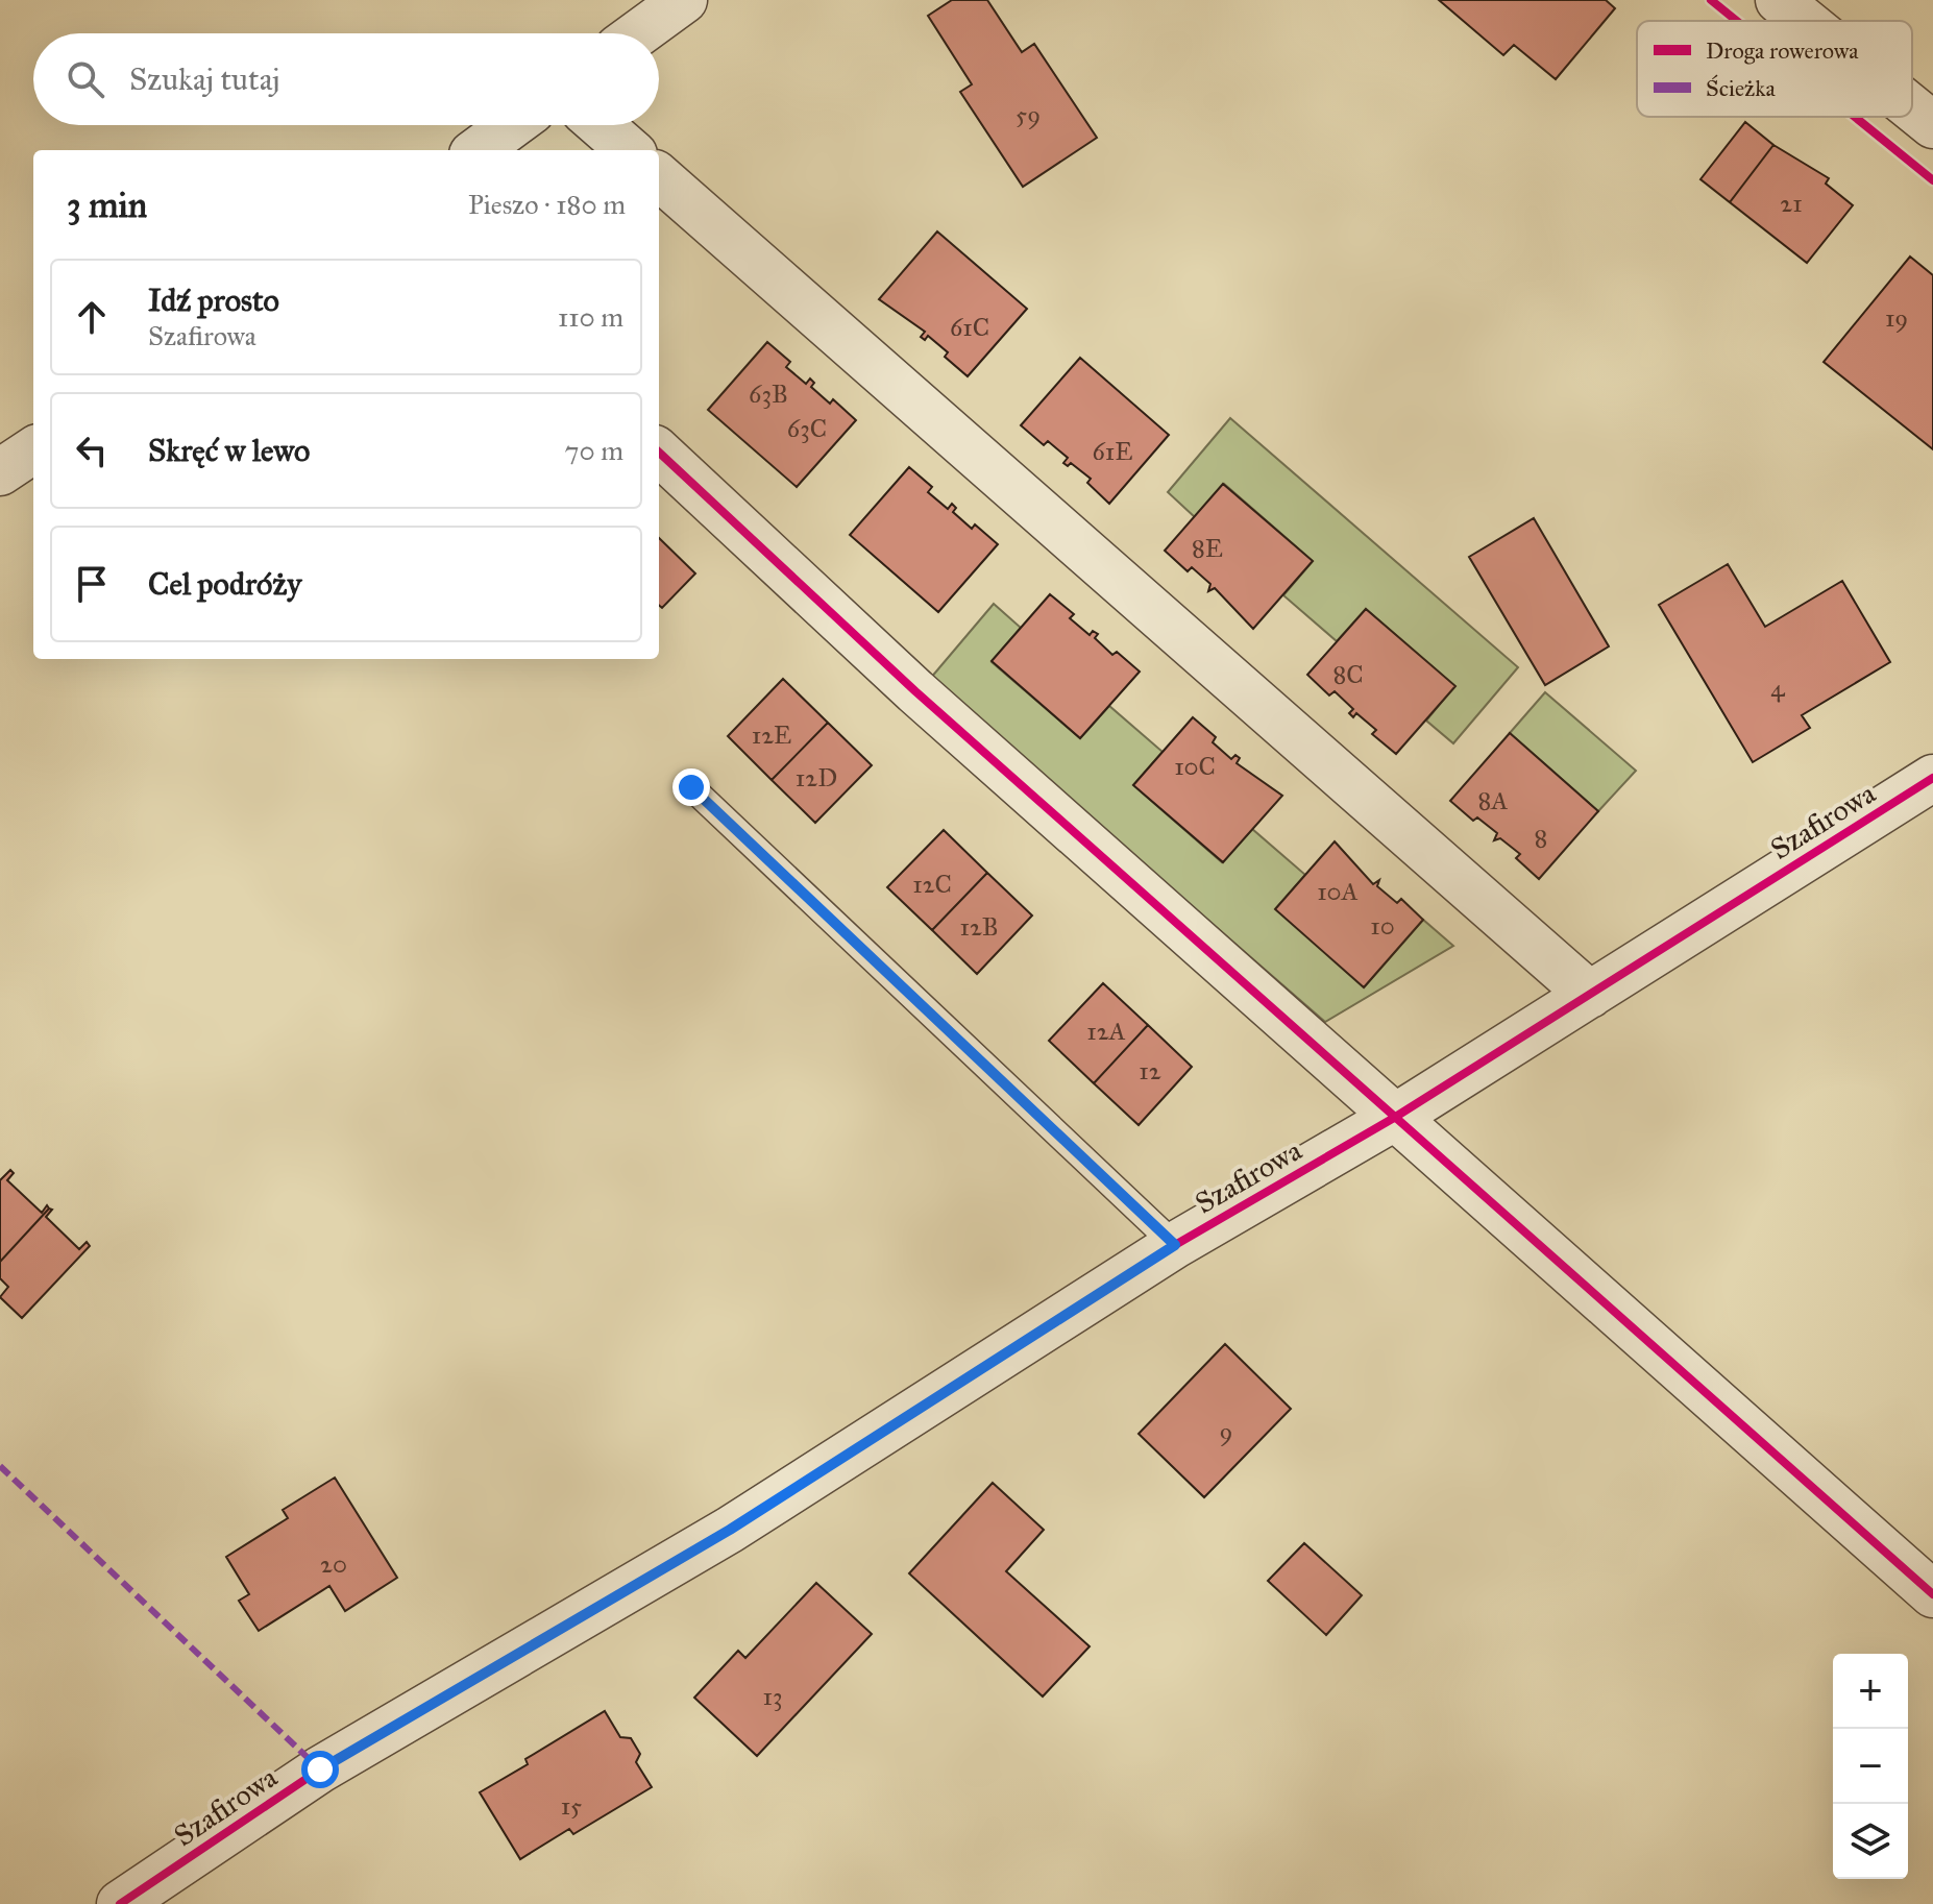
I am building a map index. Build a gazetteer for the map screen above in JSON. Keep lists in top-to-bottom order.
{
  "streets": {
    "street": ["Szafirowa"]
  },
  "house_numbers": [
    "59",
    "21",
    "19",
    "61C",
    "63B",
    "63C",
    "61E",
    "8E",
    "8C",
    "4",
    "12E",
    "10C",
    "12D",
    "8A",
    "8",
    "12C",
    "10A",
    "10",
    "12B",
    "12A",
    "12",
    "9",
    "20",
    "13",
    "15"
  ],
  "legend": ["Droga rowerowa", "Ścieżka"],
  "page": {
    "search": "Szukaj tutaj",
    "heading": ["3 min", "Pieszo · 180 m"],
    "list": [
      ["Idź prosto", "Szafirowa", "110 m"],
      ["Skręć w lewo", "70 m"],
      "Cel podróży"
    ],
    "map_buttons": ["+", "−"]
  }
}
